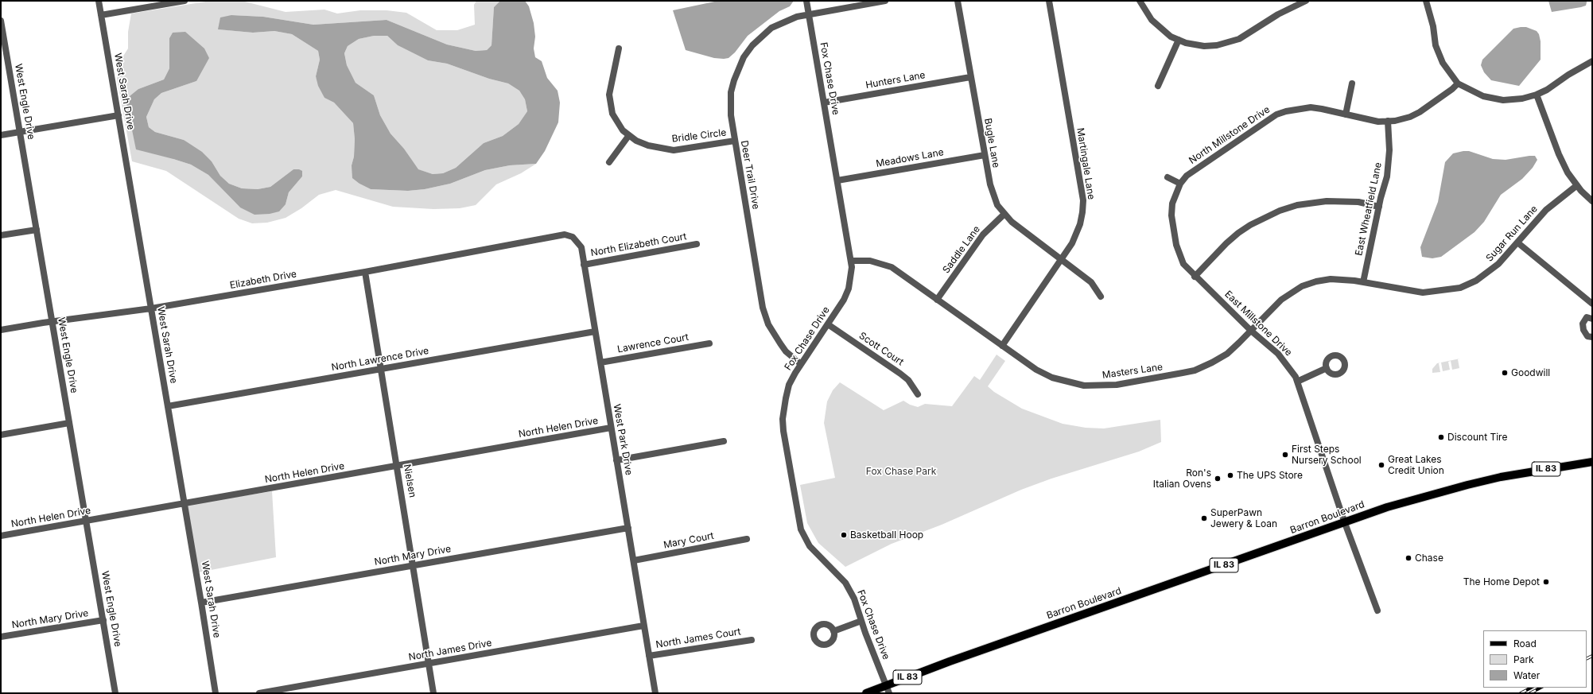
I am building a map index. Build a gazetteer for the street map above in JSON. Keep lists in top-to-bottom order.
{
  "streets": {
    "main road": ["IL 83", "Barron Boulevard"],
    "street": [
      "Fox Chase Drive",
      "Hunters Lane",
      "West Sarah Drive",
      "West Engle Drive",
      "North Millstone Drive",
      "Bridle Circle",
      "Bugle Lane",
      "Meadows Lane",
      "Martingale Lane",
      "Deer Trail Drive",
      "East Wheatfield Lane",
      "Sugar Run Lane",
      "North Elizabeth Court",
      "Saddle Lane",
      "Elizabeth Drive",
      "East Millstone Drive",
      "Lawrence Court",
      "Scott Court",
      "North Lawrence Drive",
      "Masters Lane",
      "North Helen Drive",
      "West Park Drive",
      "Nielsen",
      "Mary Court",
      "North Mary Drive",
      "North James Court",
      "North James Drive"
    ]
  },
  "crossings": [
    ["Fox Chase Drive", "Hunters Lane"],
    ["Fox Chase Drive", "Meadows Lane"],
    ["Fox Chase Drive", "Deer Trail Drive"],
    ["Fox Chase Drive", "Scott Court"],
    ["Fox Chase Drive", "Masters Lane"],
    ["Fox Chase Drive", "IL 83"],
    ["Fox Chase Drive", "Barron Boulevard"],
    ["Hunters Lane", "Bugle Lane"],
    ["West Sarah Drive", "Elizabeth Drive"],
    ["West Sarah Drive", "North Lawrence Drive"],
    ["West Sarah Drive", "North Helen Drive"],
    ["West Sarah Drive", "North Mary Drive"],
    ["West Engle Drive", "Elizabeth Drive"],
    ["West Engle Drive", "North Helen Drive"],
    ["West Engle Drive", "North Mary Drive"],
    ["North Millstone Drive", "East Wheatfield Lane"],
    ["North Millstone Drive", "East Millstone Drive"],
    ["Bridle Circle", "Deer Trail Drive"],
    ["Bugle Lane", "Meadows Lane"],
    ["Bugle Lane", "Martingale Lane"],
    ["Bugle Lane", "Saddle Lane"],
    ["Martingale Lane", "Masters Lane"],
    ["East Wheatfield Lane", "Sugar Run Lane"],
    ["East Wheatfield Lane", "Masters Lane"],
    ["Sugar Run Lane", "Masters Lane"],
    ["North Elizabeth Court", "West Park Drive"],
    ["Saddle Lane", "Masters Lane"],
    ["Elizabeth Drive", "West Park Drive"],
    ["Elizabeth Drive", "Nielsen"],
    ["East Millstone Drive", "Masters Lane"],
    ["East Millstone Drive", "Barron Boulevard"],
    ["Lawrence Court", "West Park Drive"],
    ["North Lawrence Drive", "West Park Drive"],
    ["North Lawrence Drive", "Nielsen"],
    ["North Helen Drive", "West Park Drive"],
    ["North Helen Drive", "Nielsen"],
    ["West Park Drive", "Mary Court"],
    ["West Park Drive", "North Mary Drive"],
    ["West Park Drive", "North James Court"],
    ["West Park Drive", "North James Drive"],
    ["IL 83", "Barron Boulevard"],
    ["Nielsen", "North Mary Drive"],
    ["Nielsen", "North James Drive"]
  ],
  "parks": ["Fox Chase Park"],
  "places": [
    "Goodwill",
    "Discount Tire",
    "First Steps Nursery School",
    "Great Lakes Credit Union",
    "The UPS Store",
    "Ron's Italian Ovens",
    "SuperPawn Jewery & Loan",
    "Basketball Hoop",
    "Chase",
    "The Home Depot"
  ],
  "legend": ["Road", "Park", "Water"]
}
